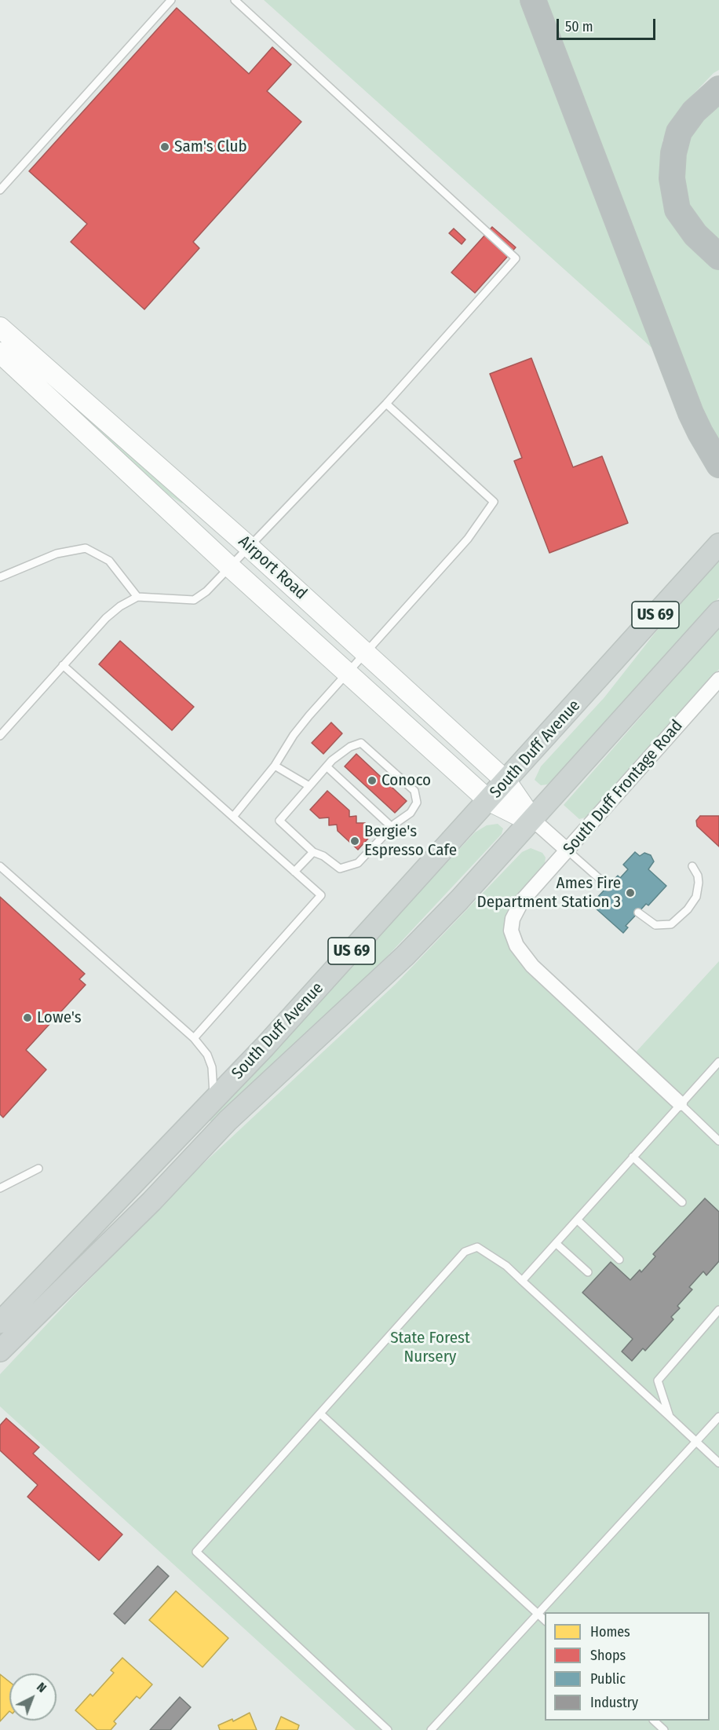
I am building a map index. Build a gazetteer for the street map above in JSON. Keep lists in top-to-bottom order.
{
  "streets": {
    "main road": ["Airport Road", "US 69", "South Duff Avenue"],
    "street": ["South Duff Frontage Road"]
  },
  "crossings": [
    ["Airport Road", "South Duff Avenue"],
    ["Airport Road", "South Duff Frontage Road"]
  ],
  "parks": ["State Forest Nursery"],
  "places": [
    "Sam's Club",
    "Conoco",
    "Bergie's Espresso Cafe",
    "Ames Fire Department Station 3",
    "Lowe's"
  ],
  "legend": [
    "Homes",
    "Shops",
    "Public",
    "Industry"
  ],
  "scale_bar": "50 m",
  "north": "top right"
}
